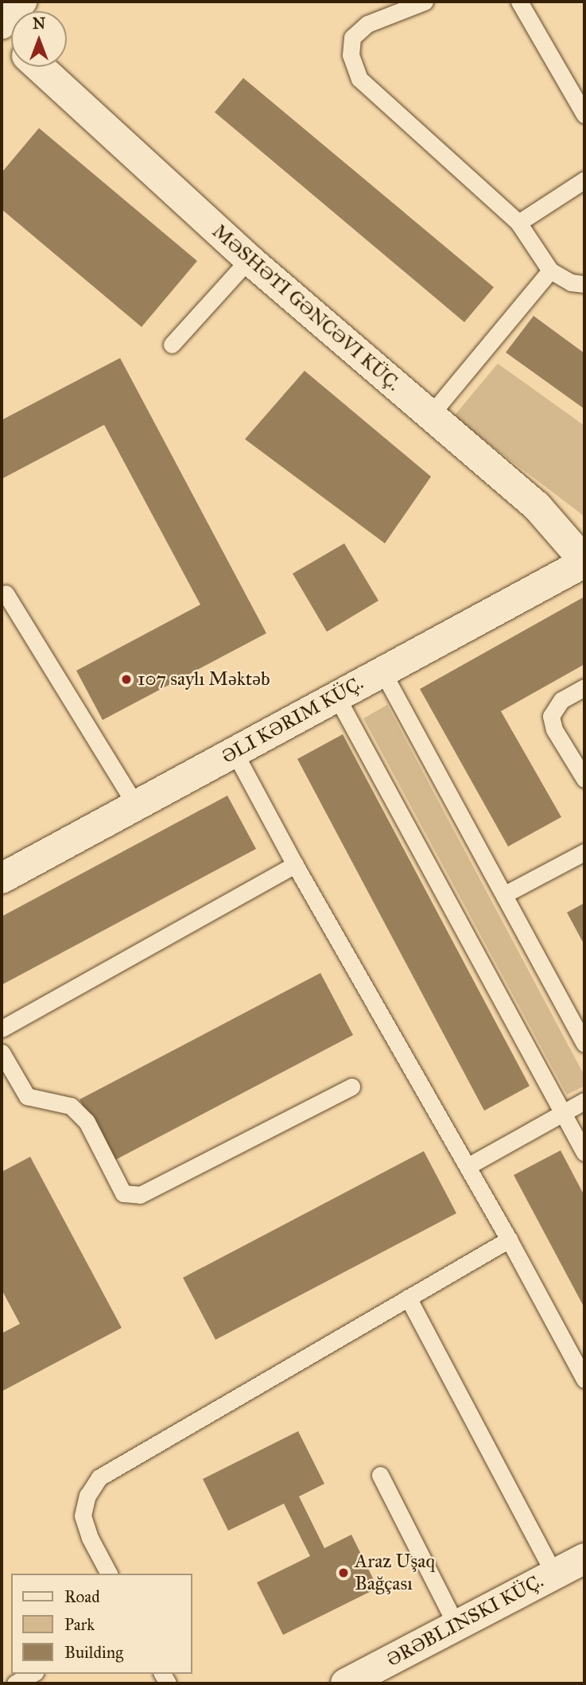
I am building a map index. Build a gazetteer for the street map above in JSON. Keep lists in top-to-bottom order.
{
  "streets": {
    "street": ["MƏSHƏTI GƏNCƏVI KÜÇ.", "ƏLI KƏRIM KÜÇ.", "ƏRƏBLINSKI KÜÇ."]
  },
  "crossings": [
    ["MƏSHƏTI GƏNCƏVI KÜÇ.", "ƏLI KƏRIM KÜÇ."]
  ],
  "places": ["107 saylı Məktəb", "Araz Uşaq Bağçası"],
  "legend": ["Road", "Park", "Building"],
  "north": "top"
}
